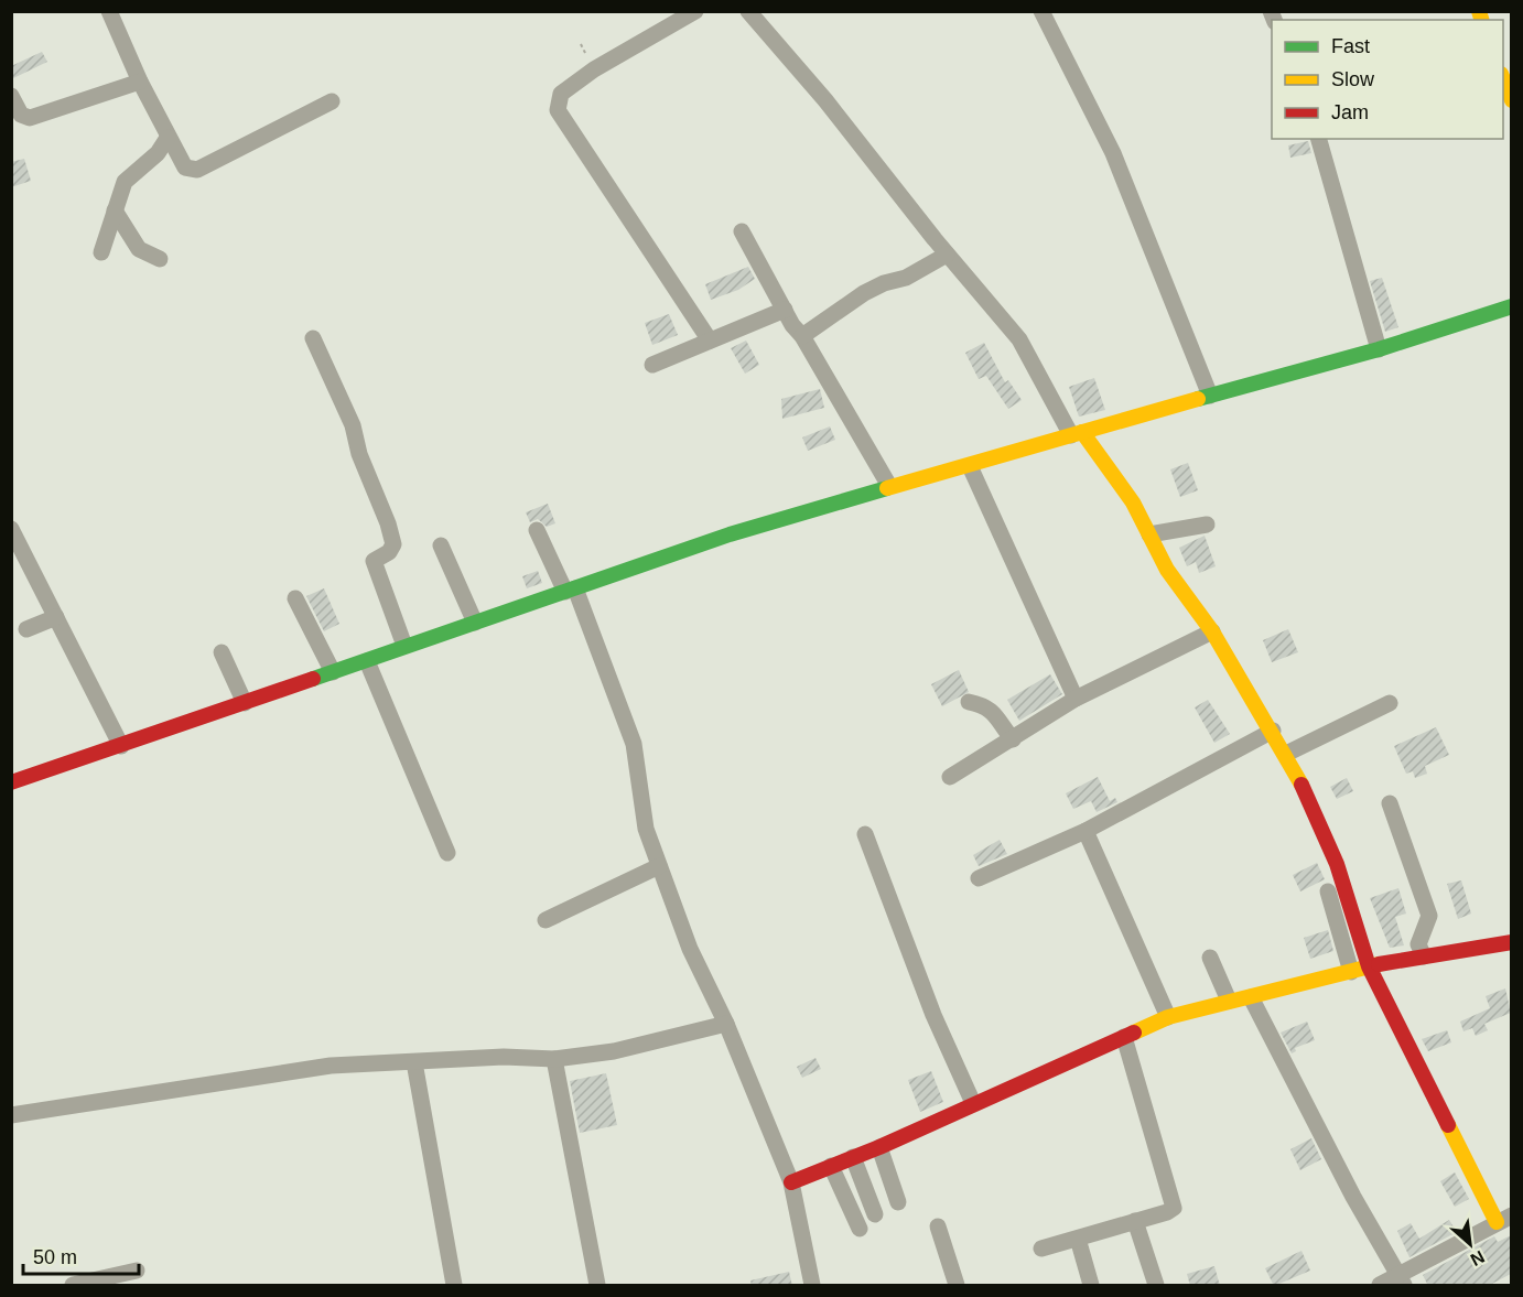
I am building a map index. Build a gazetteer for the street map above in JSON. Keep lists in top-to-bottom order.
{
  "legend": ["Fast", "Slow", "Jam"],
  "scale_bar": "50 m",
  "north": "bottom right"
}
